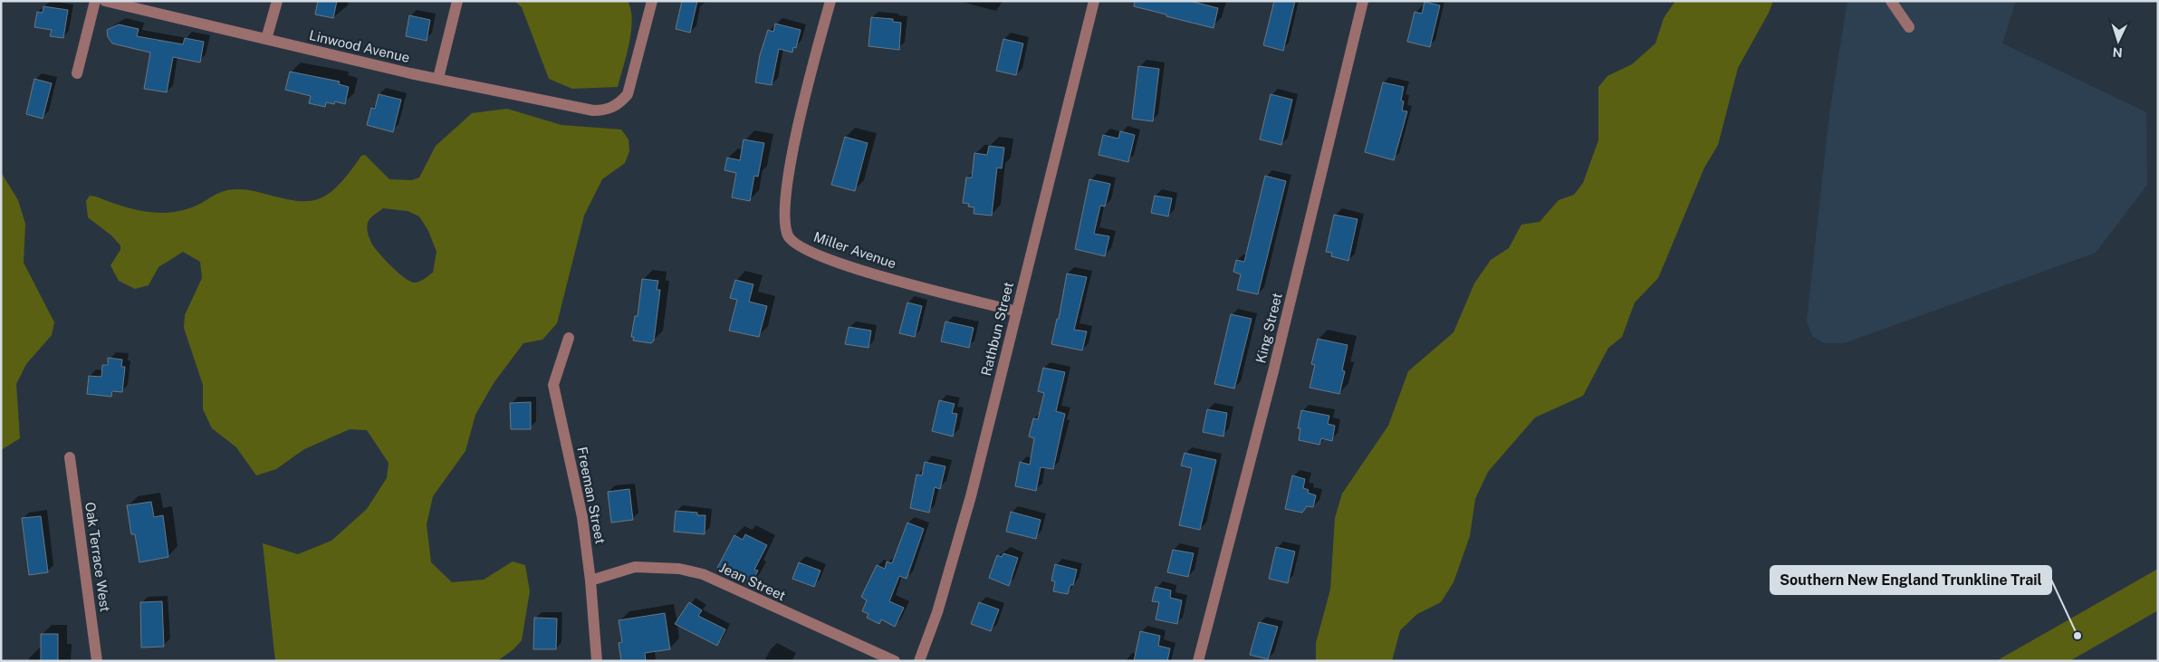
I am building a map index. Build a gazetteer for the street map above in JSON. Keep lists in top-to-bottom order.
{
  "streets": {
    "street": [
      "Linwood Avenue",
      "Miller Avenue",
      "King Street",
      "Rathbun Street",
      "Freeman Street",
      "Oak Terrace West",
      "Jean Street"
    ]
  },
  "crossings": [
    ["Miller Avenue", "Rathbun Street"],
    ["Freeman Street", "Jean Street"]
  ],
  "places": ["Southern New England Trunkline Trail"],
  "north": "bottom"
}
